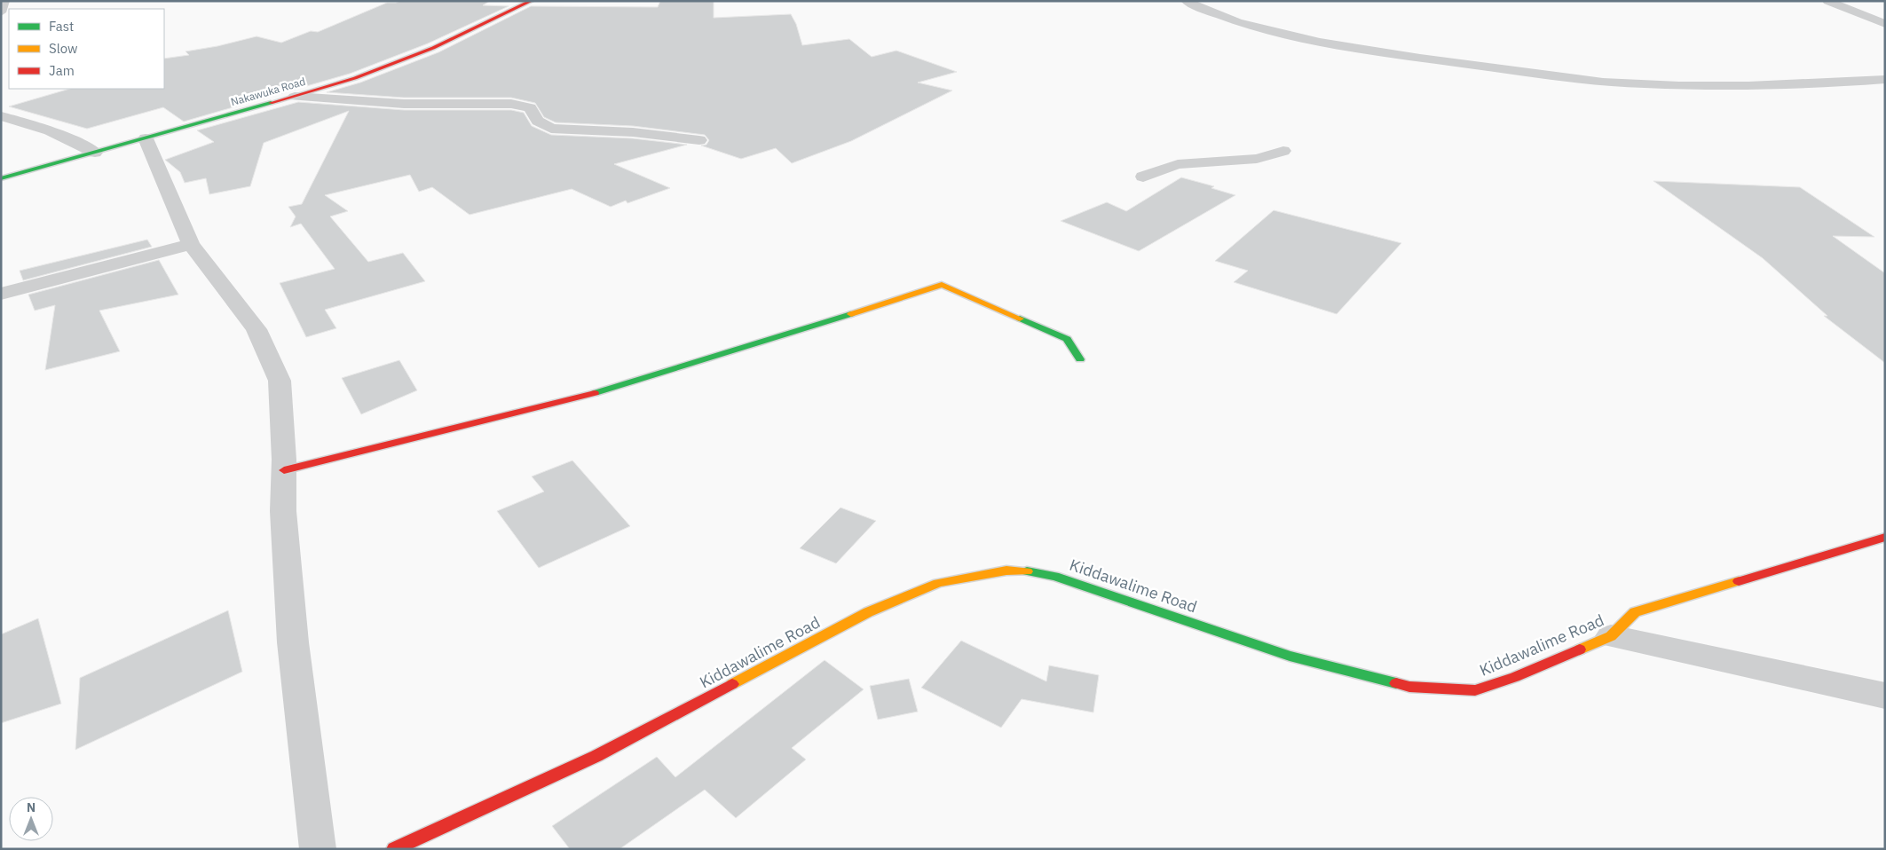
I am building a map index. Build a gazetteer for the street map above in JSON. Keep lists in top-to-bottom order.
{
  "streets": {
    "street": ["Nakawuka Road", "Kiddawalime Road"]
  },
  "legend": ["Fast", "Slow", "Jam"],
  "north": "top"
}
